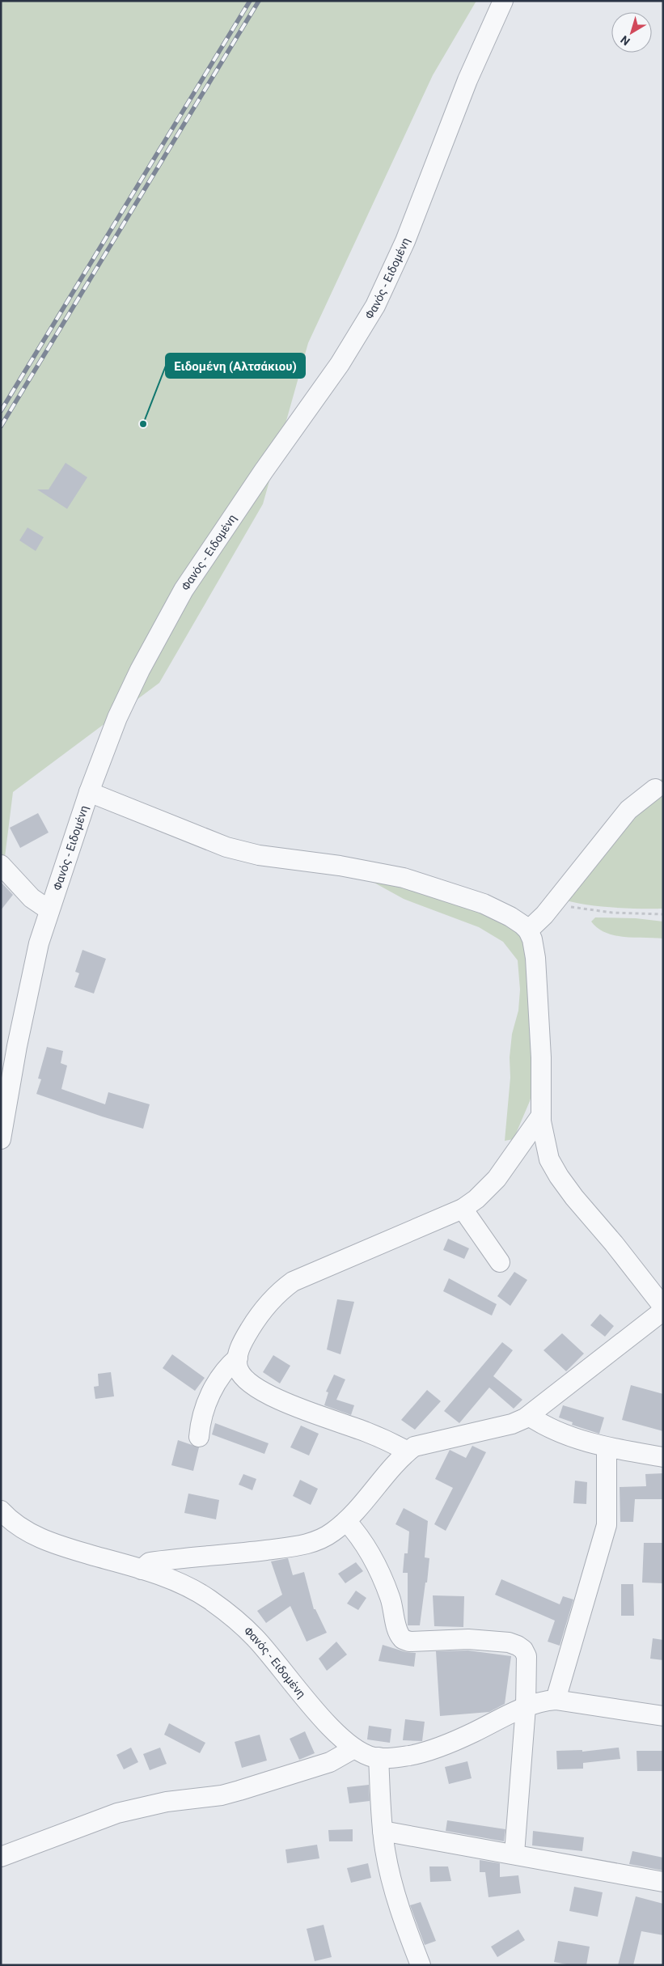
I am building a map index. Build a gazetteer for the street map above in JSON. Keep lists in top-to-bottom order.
{
  "streets": {
    "street": ["Φανός - Ειδομένη"]
  },
  "places": ["Ειδομένη (Αλτσάκιου)"],
  "north": "bottom left"
}
